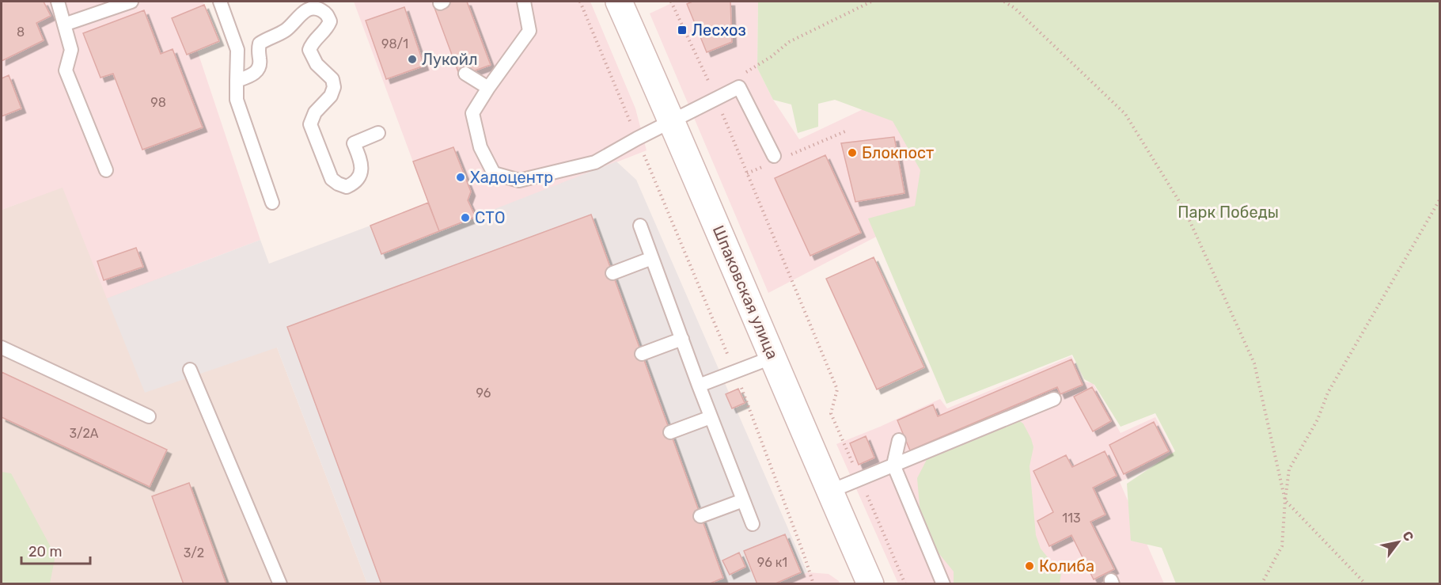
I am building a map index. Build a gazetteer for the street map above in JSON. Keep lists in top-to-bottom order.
{
  "streets": {
    "main road": ["Шпаковская улица"]
  },
  "parks": ["Парк Победы"],
  "places": {
    "transit": ["Лесхоз"],
    "other": [
      "Лукойл",
      "Блокпост",
      "Хадоцентр",
      "СТО",
      "Колиба"
    ]
  },
  "house_numbers": [
    "8",
    "98/1",
    "98",
    "96",
    "3/2А",
    "113",
    "3/2",
    "96 к1"
  ],
  "scale_bar": "20 m",
  "north": "top right"
}
